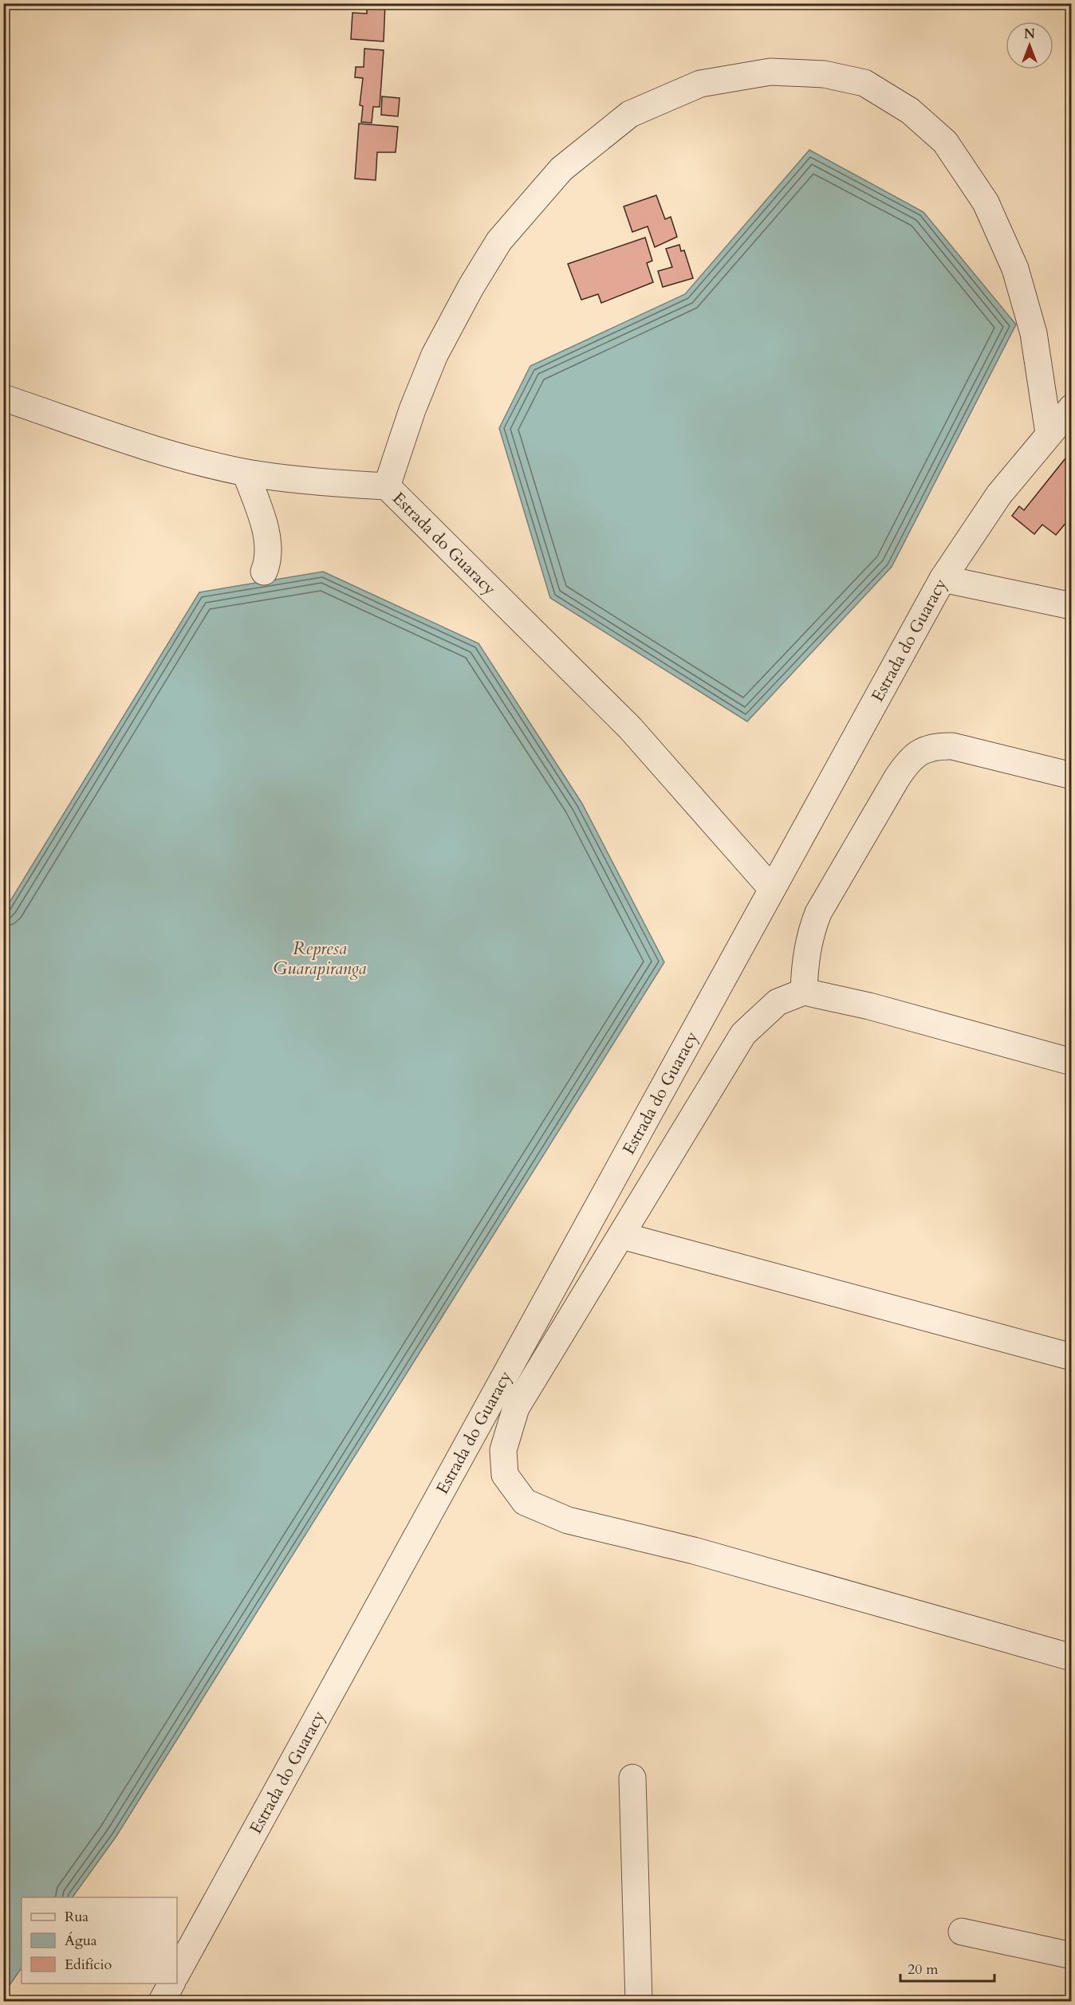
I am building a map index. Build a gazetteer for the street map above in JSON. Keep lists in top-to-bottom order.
{
  "streets": {
    "street": ["Estrada do Guaracy"]
  },
  "water": ["Represa Guarapiranga"],
  "legend": ["Rua", "Água", "Edifício"],
  "scale_bar": "20 m",
  "north": "top"
}
